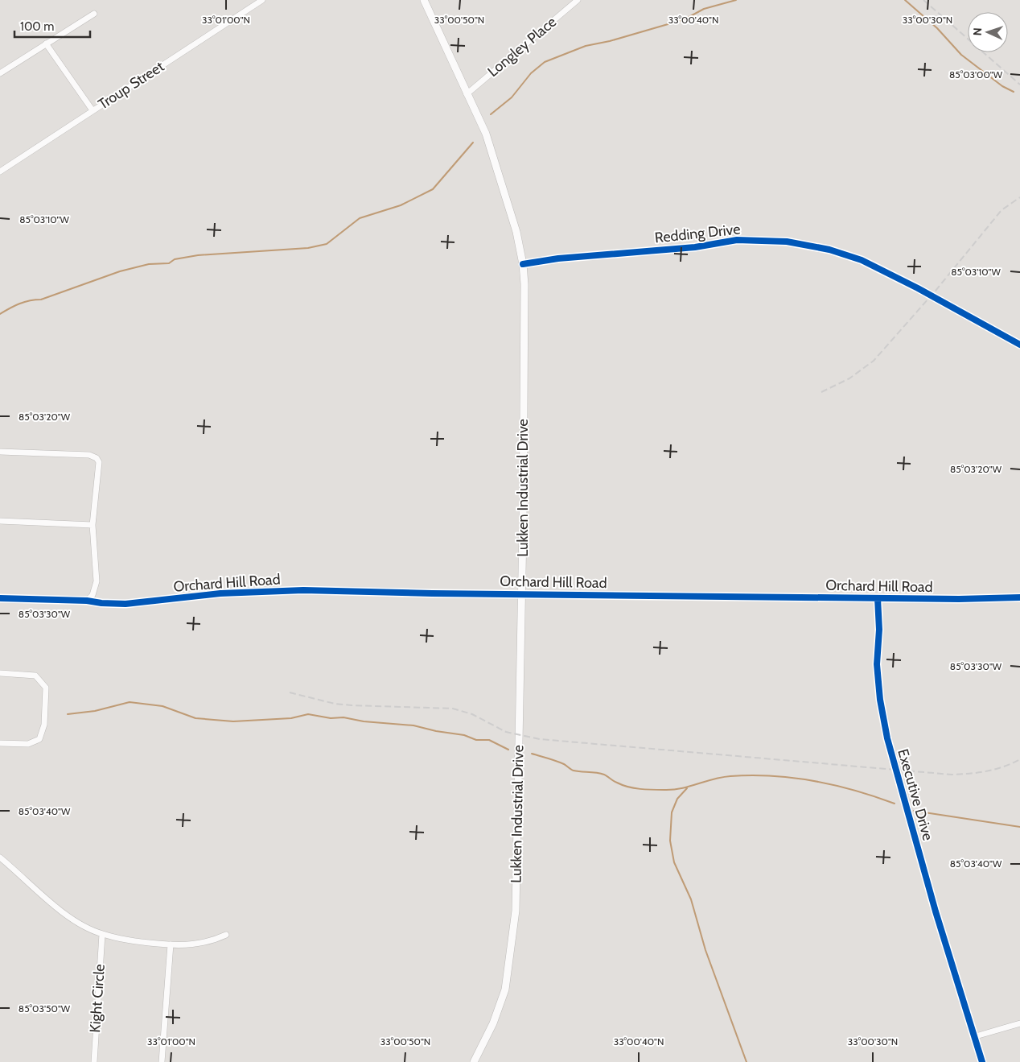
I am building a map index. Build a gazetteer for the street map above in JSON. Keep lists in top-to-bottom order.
{
  "streets": {
    "main road": ["Lukken Industrial Drive"],
    "street": [
      "Longley Place",
      "Troup Street",
      "Redding Drive",
      "Orchard Hill Road",
      "Executive Drive",
      "Kight Circle"
    ]
  },
  "crossings": [
    ["Longley Place", "Lukken Industrial Drive"],
    ["Redding Drive", "Lukken Industrial Drive"],
    ["Lukken Industrial Drive", "Orchard Hill Road"],
    ["Orchard Hill Road", "Executive Drive"]
  ],
  "scale_bar": "100 m",
  "north": "left",
  "coordinates": [
    "33°01'00\"N",
    "33°00'50\"N",
    "33°00'40\"N",
    "33°00'30\"N",
    "85°03'00\"W",
    "85°03'10\"W",
    "85°03'20\"W",
    "85°03'30\"W",
    "85°03'40\"W",
    "85°03'50\"W"
  ]
}
